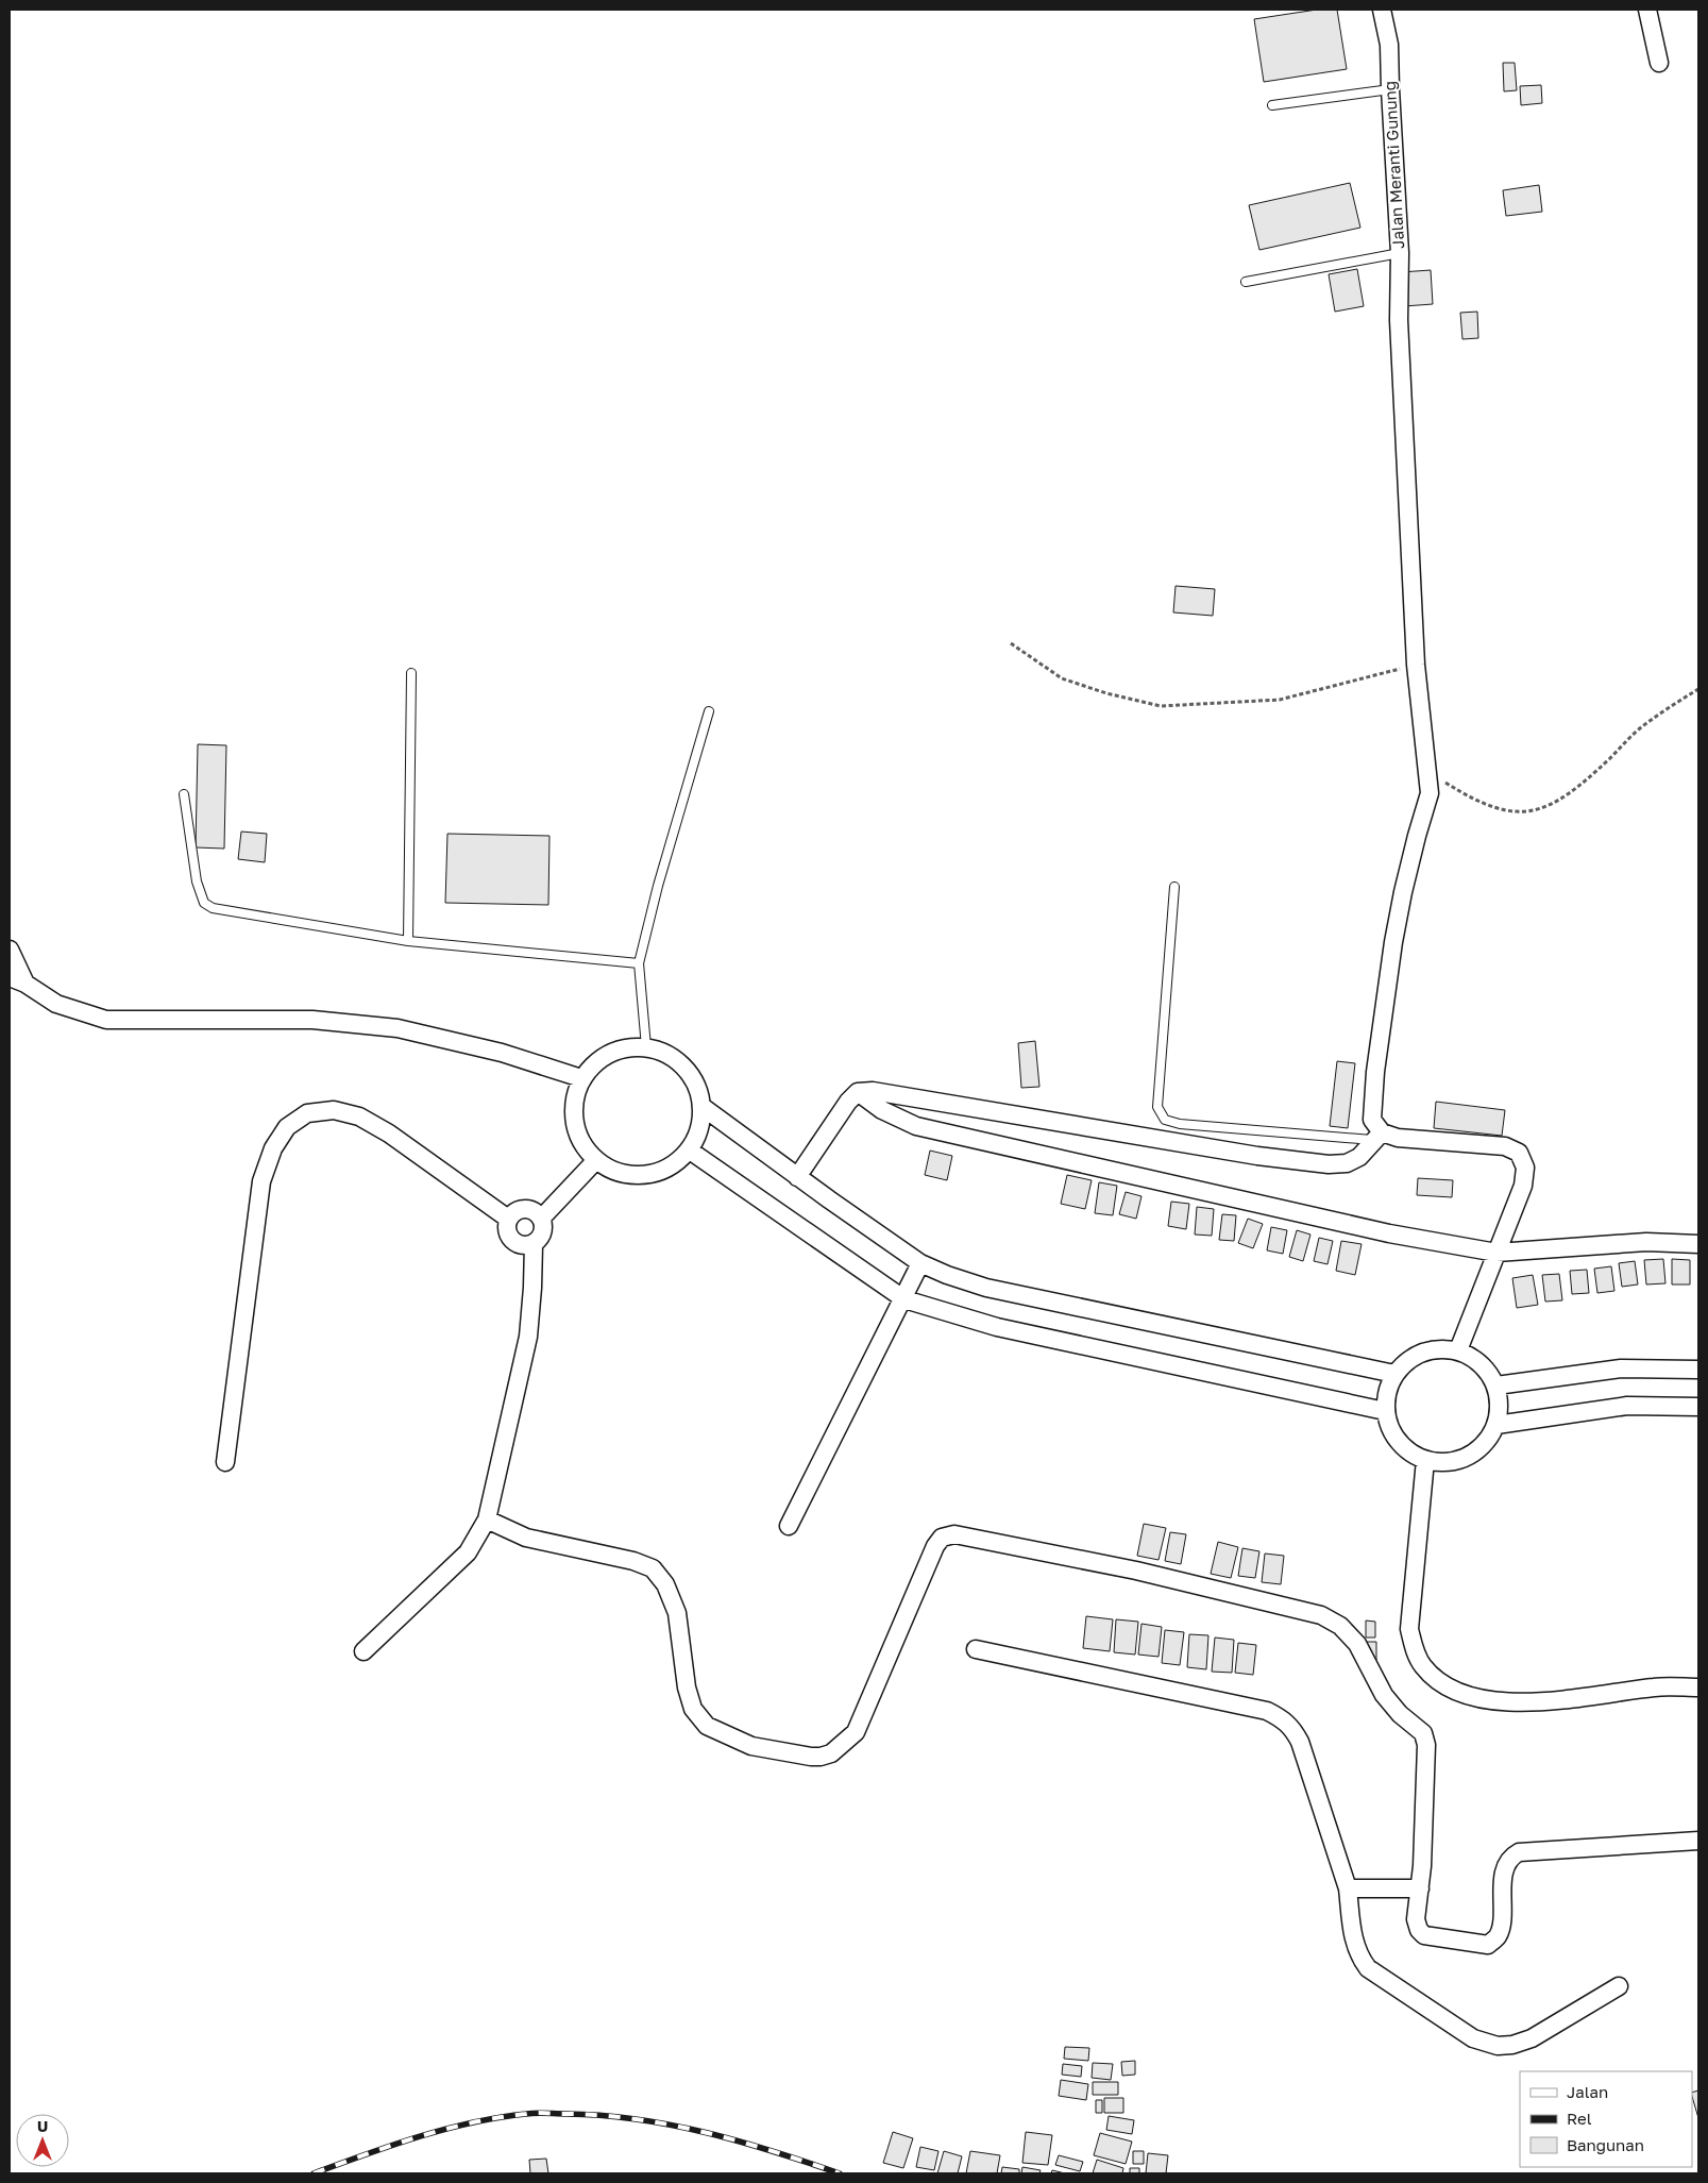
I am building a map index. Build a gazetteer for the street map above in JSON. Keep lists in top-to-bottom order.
{
  "streets": {
    "street": ["Jalan Meranti Gunung"]
  },
  "legend": ["Jalan", "Rel", "Bangunan"],
  "north": "top"
}
